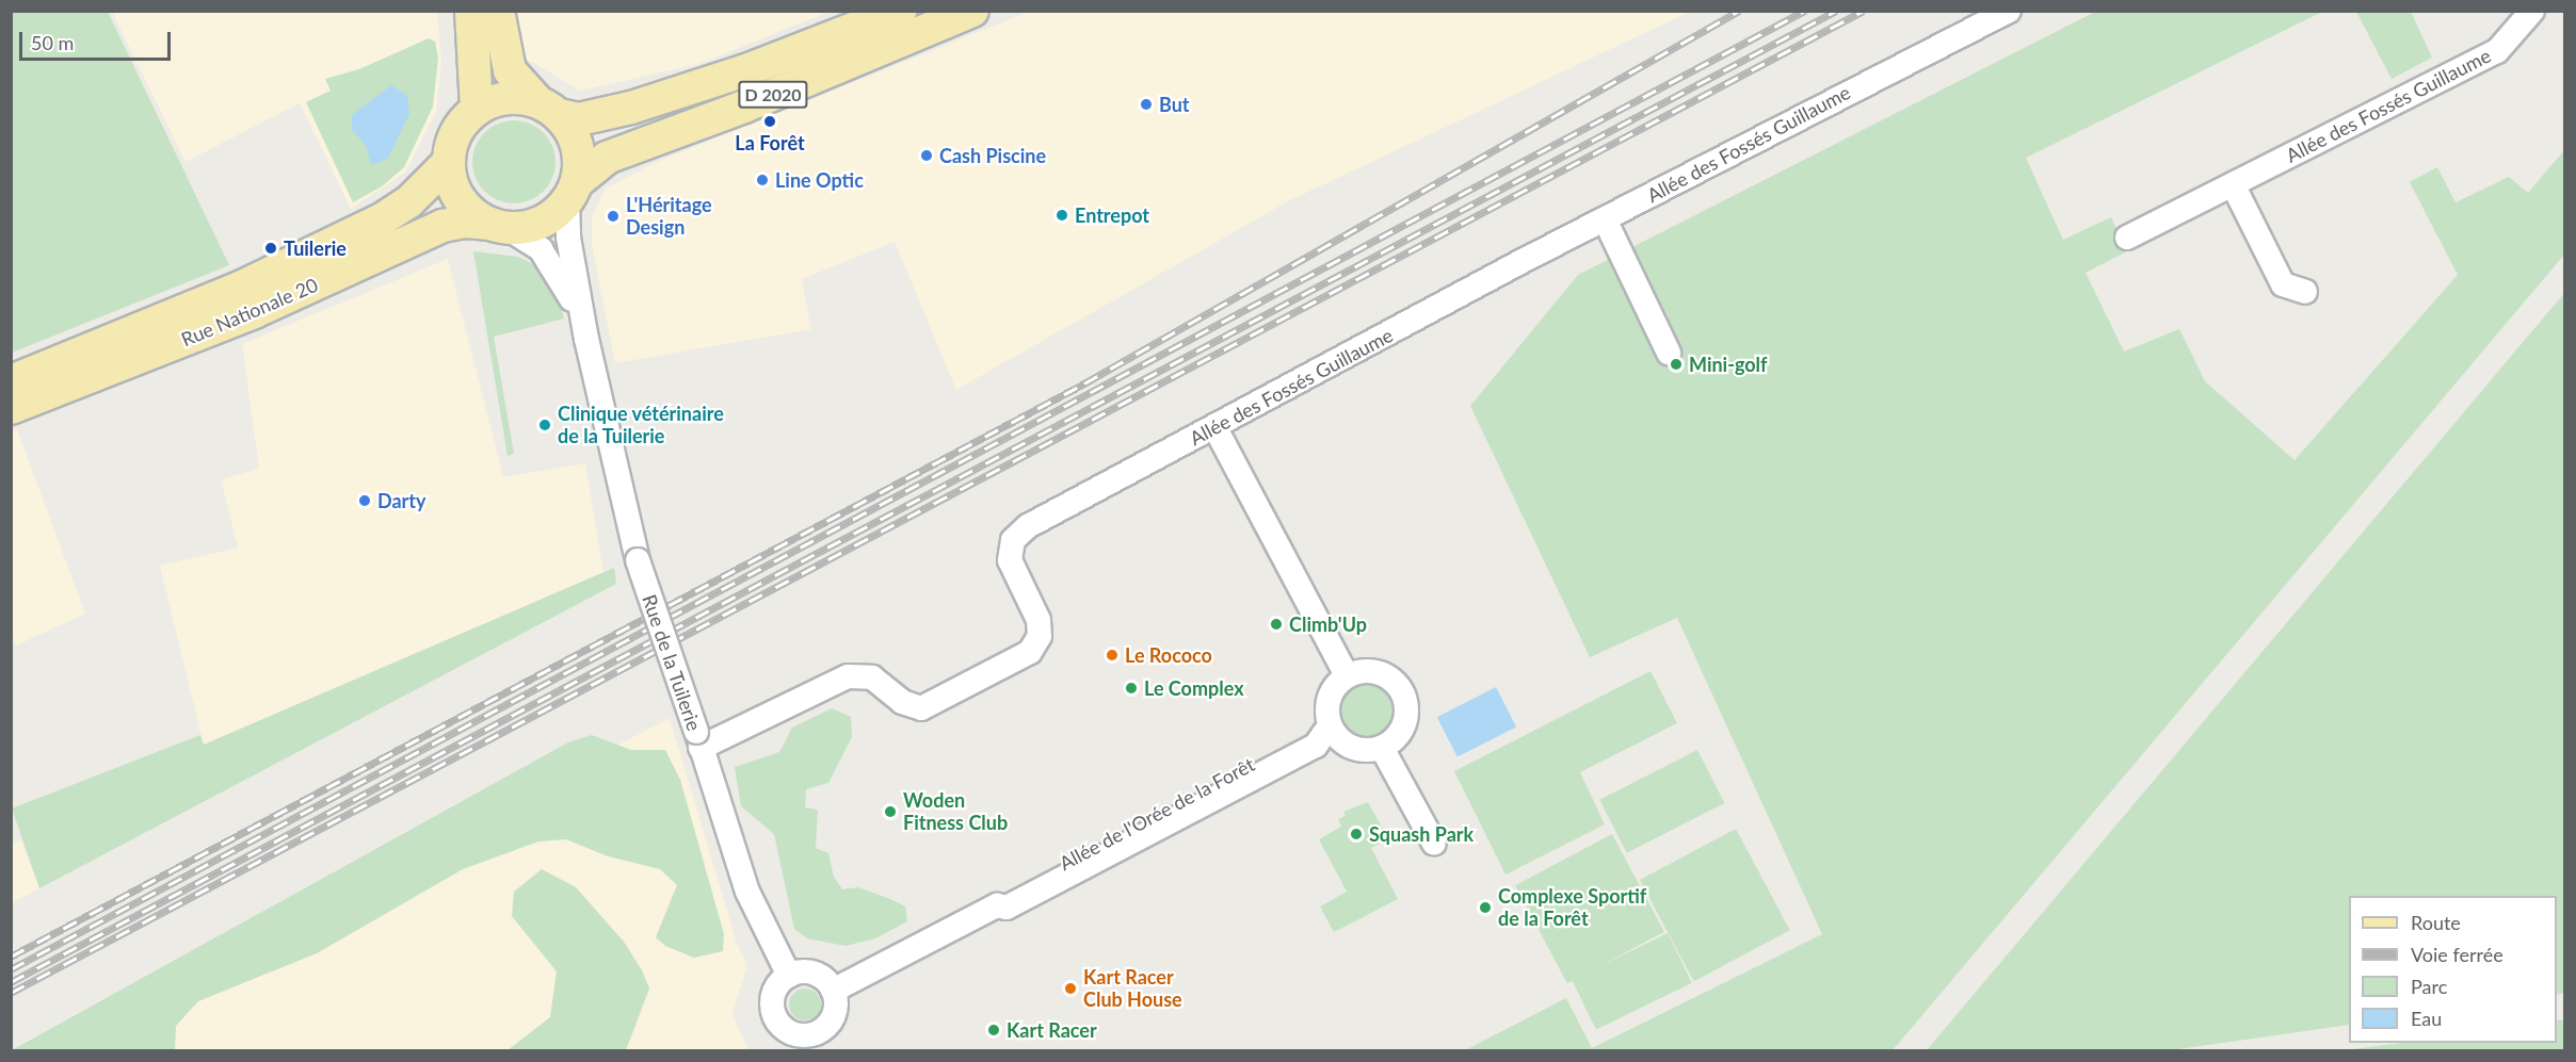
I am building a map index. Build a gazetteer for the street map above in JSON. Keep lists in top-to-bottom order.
{
  "streets": {
    "main road": ["D 2020", "Rue Nationale 20"],
    "street": ["Allée des Fossés Guillaume", "Rue de la Tuilerie", "Allée de l'Orée de la Forêt"]
  },
  "crossings": [
    ["D 2020", "Rue Nationale 20"],
    ["D 2020", "Rue de la Tuilerie"],
    ["Allée des Fossés Guillaume", "Rue de la Tuilerie"],
    ["Rue Nationale 20", "Rue de la Tuilerie"],
    ["Rue de la Tuilerie", "Allée de l'Orée de la Forêt"]
  ],
  "places": [
    "But",
    "La Forêt",
    "Cash Piscine",
    "Line Optic",
    "Entrepot",
    "L'Héritage Design",
    "Tuilerie",
    "Mini-golf",
    "Clinique vétérinaire de la Tuilerie",
    "Darty",
    "Climb'Up",
    "Le Rococo",
    "Le Complex",
    "Woden Fitness Club",
    "Squash Park",
    "Complexe Sportif de la Forêt",
    "Kart Racer Club House",
    "Kart Racer"
  ],
  "legend": [
    "Route",
    "Voie ferrée",
    "Parc",
    "Eau"
  ],
  "scale_bar": "50 m"
}
